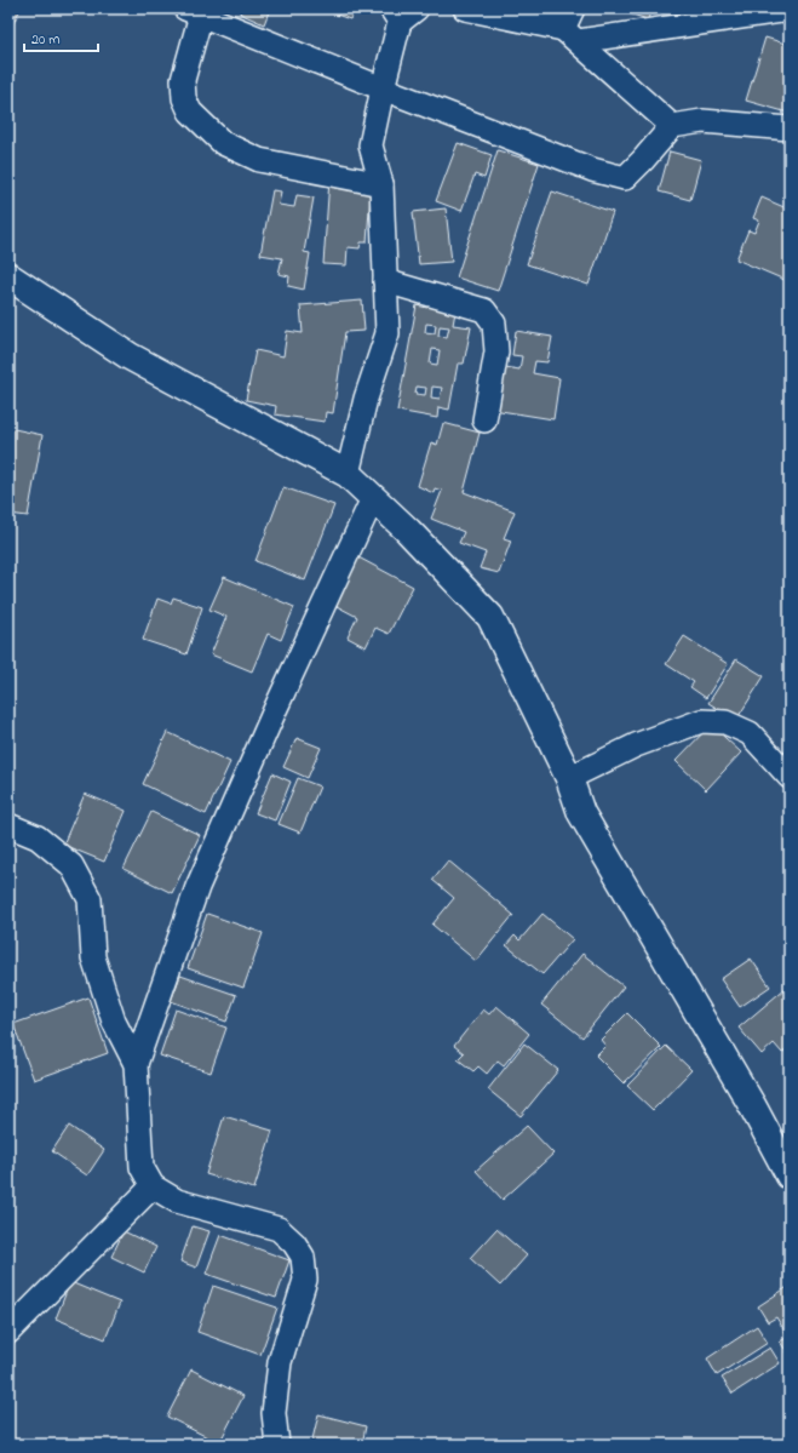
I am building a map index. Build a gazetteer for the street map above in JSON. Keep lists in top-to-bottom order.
{
  "scale_bar": "20 m"
}
